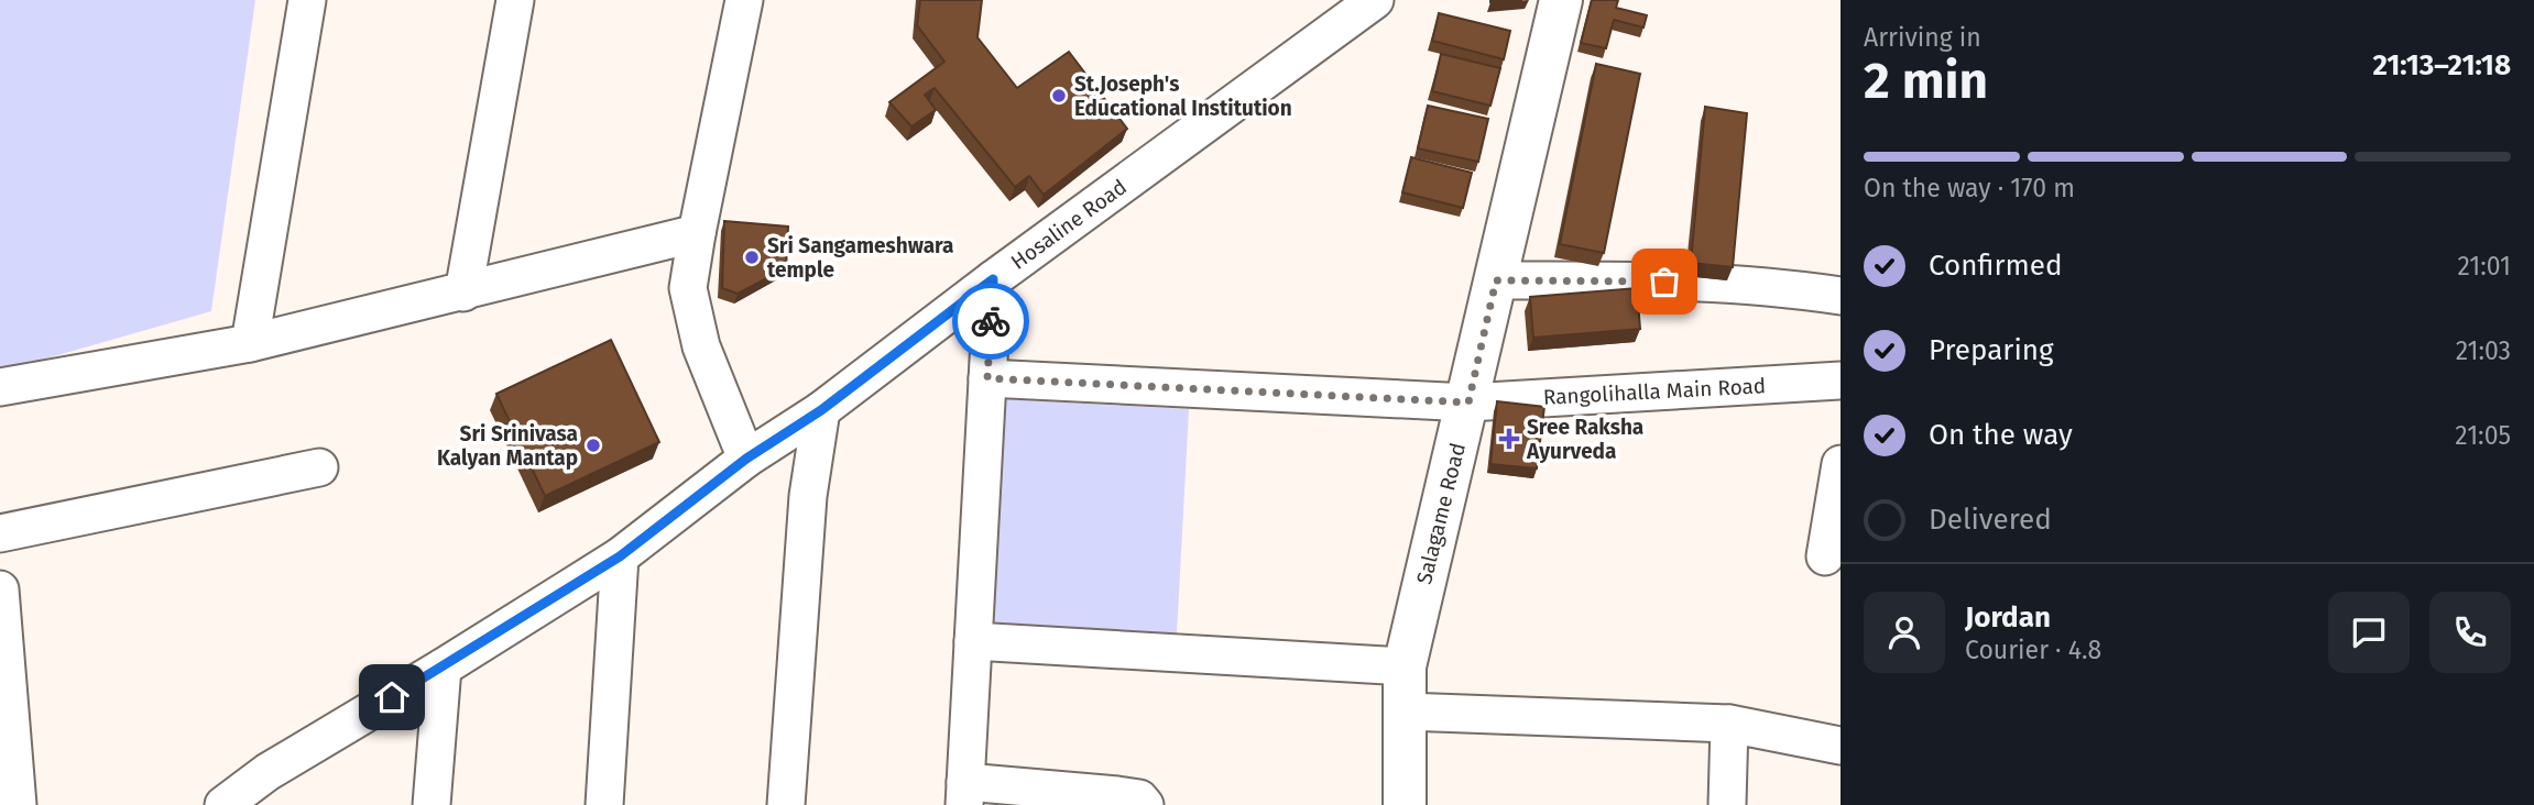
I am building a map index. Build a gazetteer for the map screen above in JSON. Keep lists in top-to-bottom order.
{
  "streets": {
    "main road": ["Salagame Road"],
    "street": ["Hosaline Road", "Rangolihalla Main Road"]
  },
  "crossings": [
    ["Rangolihalla Main Road", "Salagame Road"]
  ],
  "places": {
    "other": ["St.Joseph's Educational Institution", "Sri Sangameshwara temple", "Sri Srinivasa Kalyan Mantap"],
    "health": ["Sree Raksha Ayurveda"]
  },
  "page": {
    "heading": ["2 min", "Arriving in", "21:13–21:18"],
    "panel": ["Jordan", "Courier · 4.8"],
    "bar": "On the way · 170 m",
    "list": [
      ["Confirmed", "21:01"],
      ["Preparing", "21:03"],
      ["On the way", "21:05"],
      "Delivered"
    ]
  }
}
